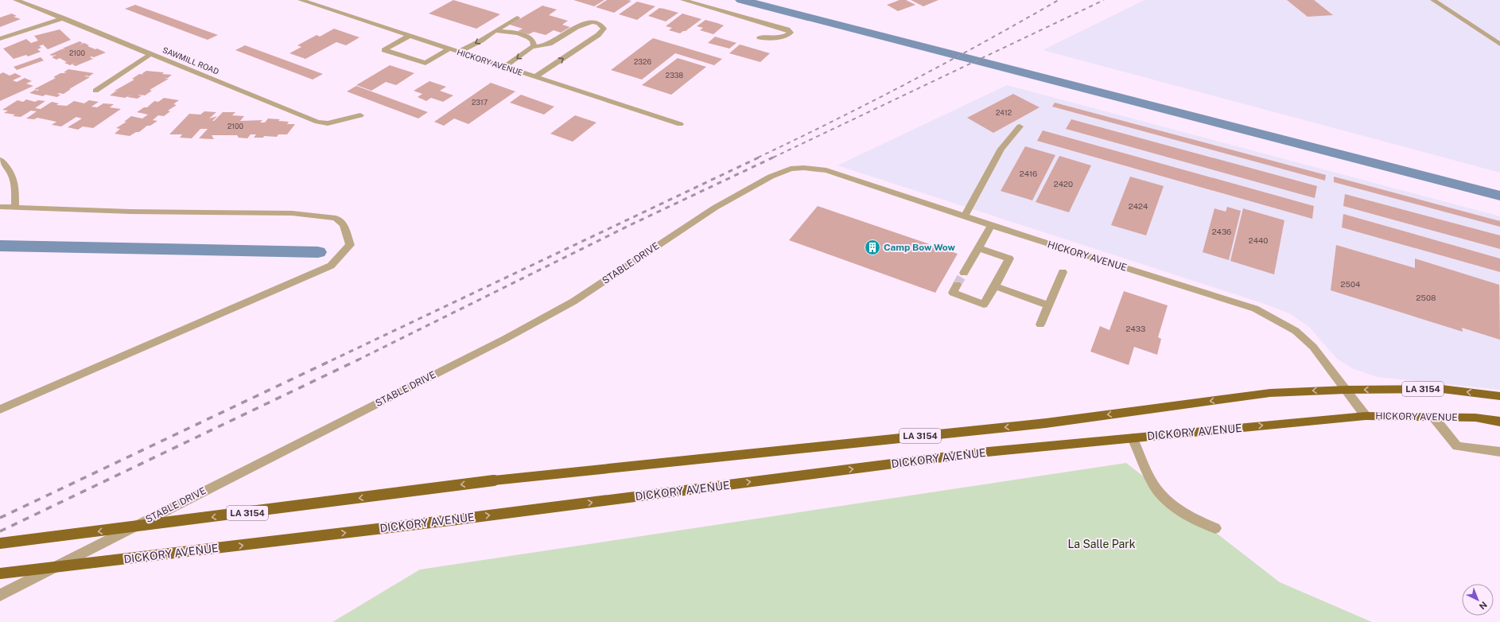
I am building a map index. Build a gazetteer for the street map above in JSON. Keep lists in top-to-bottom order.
{
  "streets": {
    "main road": ["HICKORY AVENUE", "LA 3154", "DICKORY AVENUE"],
    "street": ["SAWMILL ROAD", "STABLE DRIVE"]
  },
  "crossings": [
    ["HICKORY AVENUE", "STABLE DRIVE"],
    ["HICKORY AVENUE", "LA 3154"],
    ["HICKORY AVENUE", "DICKORY AVENUE"]
  ],
  "parks": ["La Salle Park"],
  "places": {
    "building": ["Camp Bow Wow"]
  },
  "house_numbers": [
    "2100",
    "2326",
    "2338",
    "2317",
    "2412",
    "2100",
    "2416",
    "2420",
    "2424",
    "2436",
    "2440",
    "2504",
    "2508",
    "2433"
  ],
  "north": "bottom right"
}
